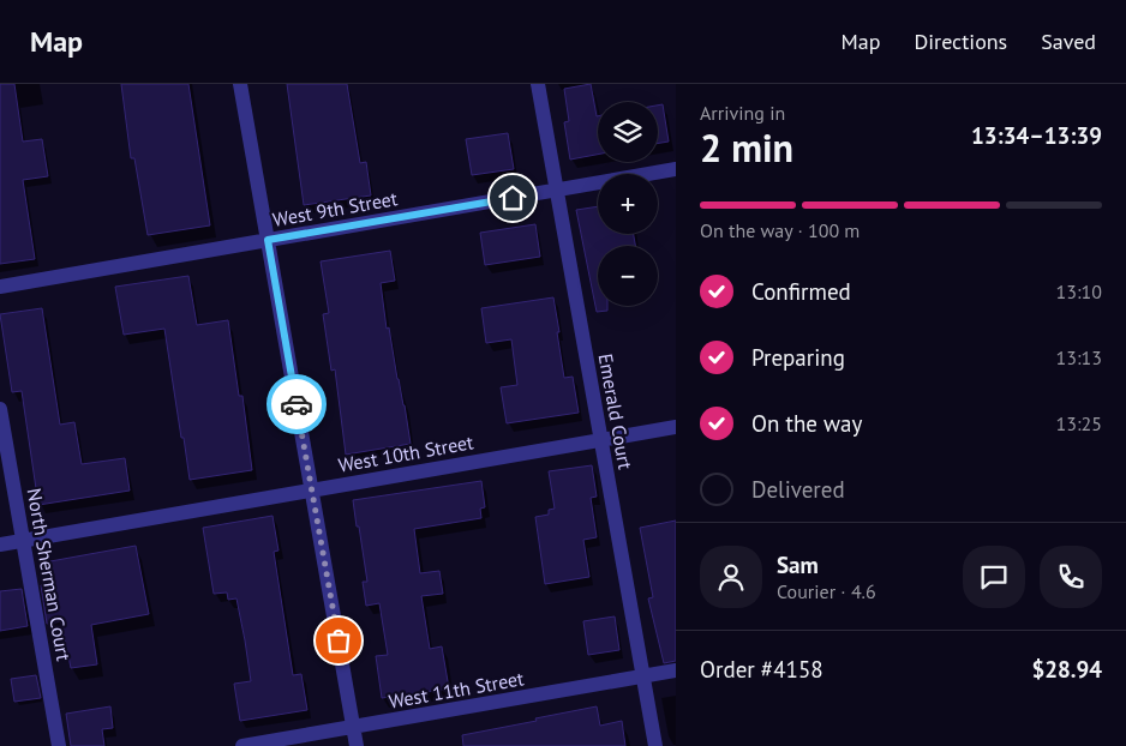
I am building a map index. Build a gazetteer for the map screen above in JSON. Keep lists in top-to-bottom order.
{
  "streets": {
    "street": [
      "West 9th Street",
      "Emerald Court",
      "West 10th Street",
      "North Sherman Court",
      "West 11th Street"
    ]
  },
  "crossings": [
    ["West 9th Street", "Emerald Court"],
    ["Emerald Court", "West 10th Street"],
    ["Emerald Court", "West 11th Street"],
    ["West 10th Street", "North Sherman Court"]
  ],
  "page": {
    "header": "Map",
    "nav": ["Map", "Directions", "Saved"],
    "heading": ["2 min", "Arriving in", "13:34–13:39"],
    "panel": [
      "Sam",
      "Courier · 4.6",
      "Order #4158",
      "$28.94"
    ],
    "map_buttons": ["+", "−"],
    "bar": "On the way · 100 m",
    "list": [
      ["Confirmed", "13:10"],
      ["Preparing", "13:13"],
      ["On the way", "13:25"],
      "Delivered"
    ]
  }
}
